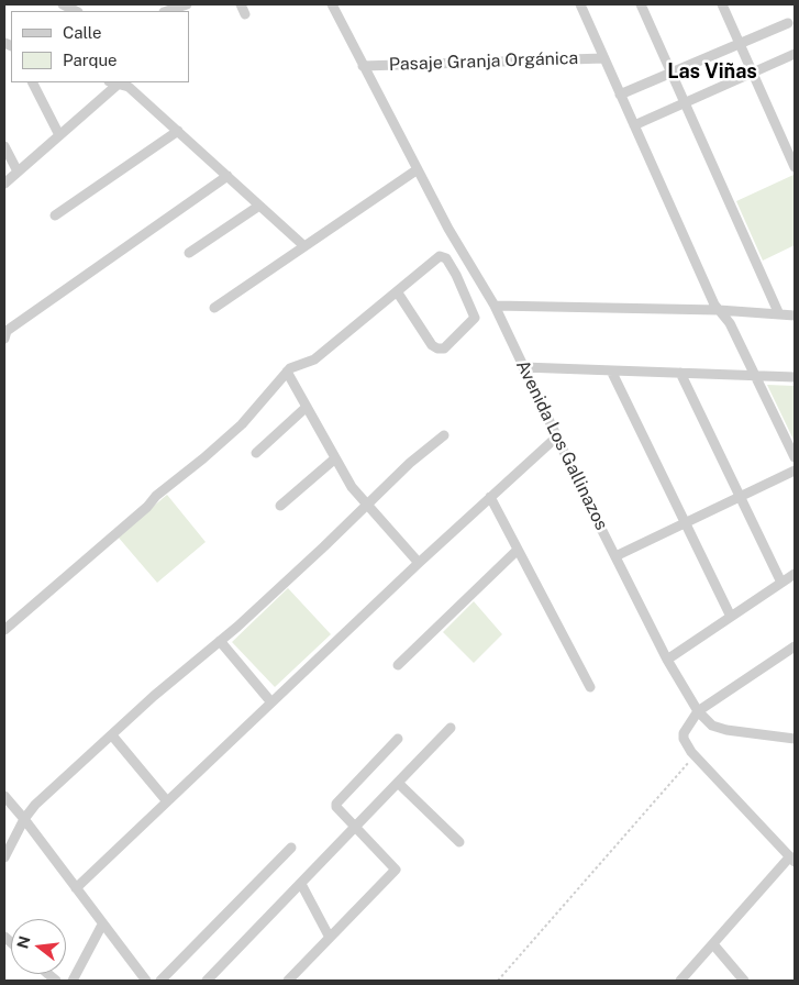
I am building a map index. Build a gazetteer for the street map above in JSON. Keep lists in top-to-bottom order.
{
  "streets": {
    "street": ["Pasaje Granja Orgánica", "Avenida Los Gallinazos"]
  },
  "crossings": [
    ["Pasaje Granja Orgánica", "Avenida Los Gallinazos"]
  ],
  "districts": ["Las Viñas"],
  "legend": ["Calle", "Parque"],
  "north": "left"
}
